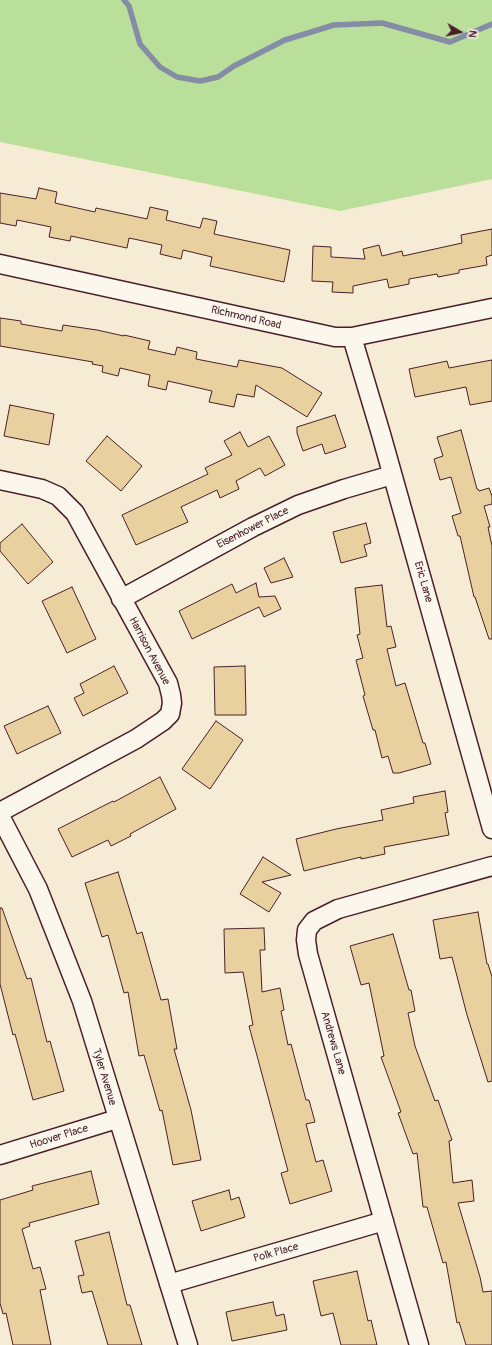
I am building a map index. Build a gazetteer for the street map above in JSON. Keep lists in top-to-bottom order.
{
  "streets": {
    "street": [
      "Richmond Road",
      "Eisenhower Place",
      "Eric Lane",
      "Harrison Avenue",
      "Andrews Lane",
      "Tyler Avenue",
      "Hoover Place",
      "Polk Place"
    ]
  },
  "crossings": [
    ["Richmond Road", "Eric Lane"],
    ["Eisenhower Place", "Eric Lane"],
    ["Eisenhower Place", "Harrison Avenue"],
    ["Andrews Lane", "Polk Place"],
    ["Tyler Avenue", "Hoover Place"],
    ["Tyler Avenue", "Polk Place"]
  ],
  "north": "right"
}
